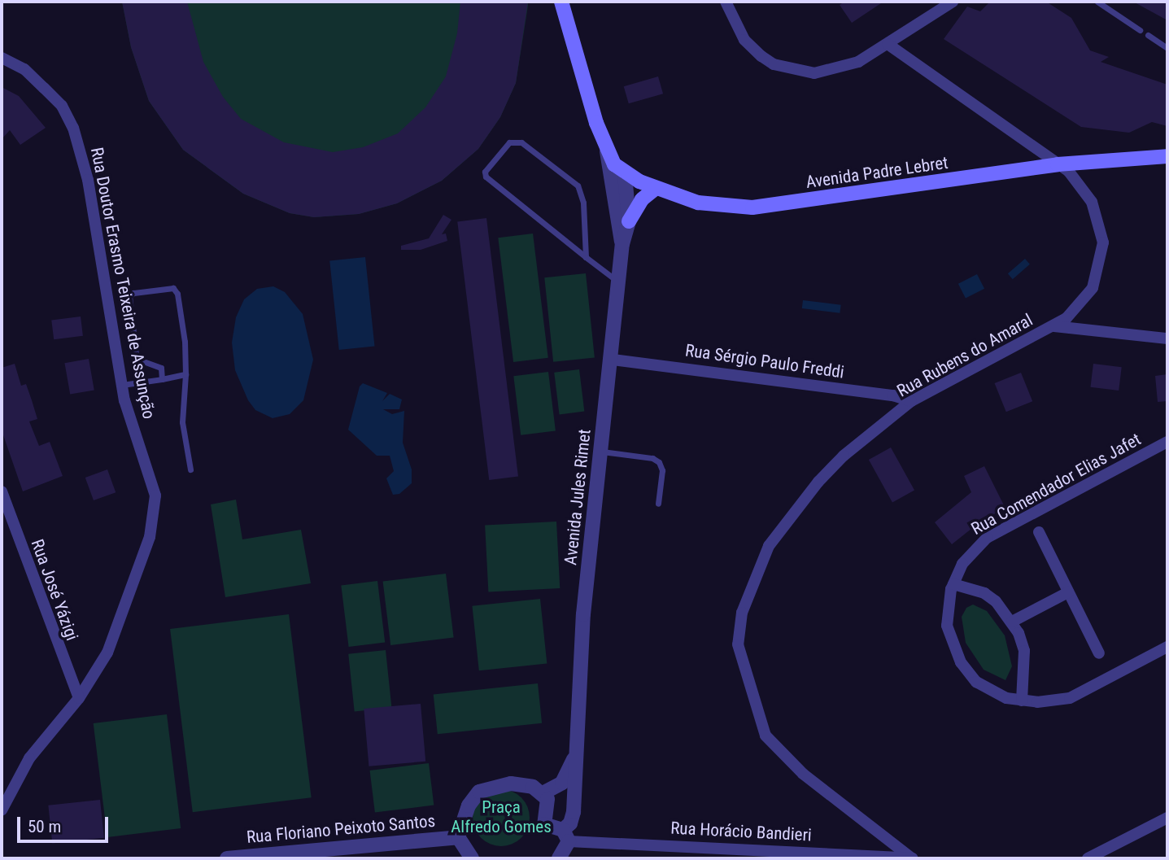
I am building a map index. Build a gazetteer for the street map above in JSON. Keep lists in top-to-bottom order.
{
  "streets": {
    "main road": ["Avenida Padre Lebret", "Avenida Jules Rimet"],
    "street": [
      "Rua Doutor Erasmo Teixeira de Assunção",
      "Rua Rubens do Amaral",
      "Rua Sérgio Paulo Freddi",
      "Rua Comendador Elias Jafet",
      "Rua José Yázigi",
      "Rua Floriano Peixoto Santos",
      "Rua Horácio Bandieri"
    ]
  },
  "crossings": [
    ["Avenida Padre Lebret", "Rua Rubens do Amaral"],
    ["Avenida Padre Lebret", "Avenida Jules Rimet"],
    ["Rua Doutor Erasmo Teixeira de Assunção", "Rua José Yázigi"],
    ["Rua Rubens do Amaral", "Rua Sérgio Paulo Freddi"],
    ["Rua Rubens do Amaral", "Rua Horácio Bandieri"],
    ["Rua Sérgio Paulo Freddi", "Avenida Jules Rimet"],
    ["Avenida Jules Rimet", "Rua Horácio Bandieri"]
  ],
  "parks": ["Praça Alfredo Gomes"],
  "scale_bar": "50 m"
}
